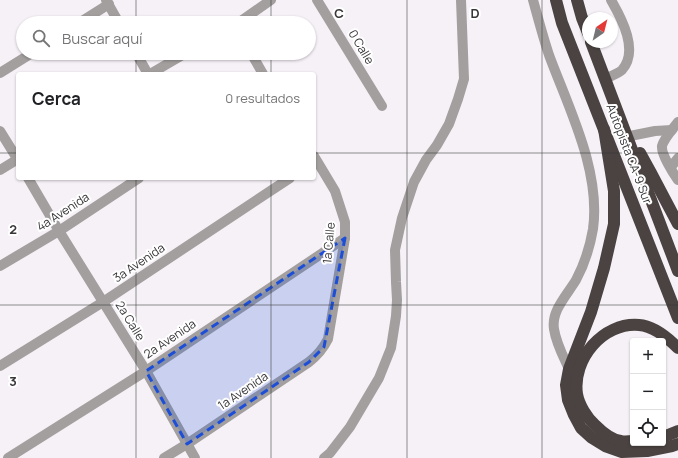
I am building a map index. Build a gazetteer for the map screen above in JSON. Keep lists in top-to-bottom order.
{
  "streets": {
    "highway": ["Autopista CA-9 Sur"],
    "street": [
      "0 Calle",
      "4a Avenida",
      "1a Calle",
      "3a Avenida",
      "2a Calle",
      "2a Avenida",
      "1a Avenida"
    ]
  },
  "crossings": [
    ["4a Avenida", "2a Calle"],
    ["1a Calle", "2a Avenida"],
    ["1a Calle", "1a Avenida"],
    ["3a Avenida", "2a Calle"],
    ["2a Calle", "2a Avenida"],
    ["2a Calle", "1a Avenida"]
  ],
  "north": "top right",
  "page": {
    "search": "Buscar aquí",
    "heading": ["Cerca", "0 resultados"],
    "map_buttons": ["+", "−"]
  },
  "grid": {
    "columns": ["C", "D"],
    "rows": ["2", "3"]
  }
}
